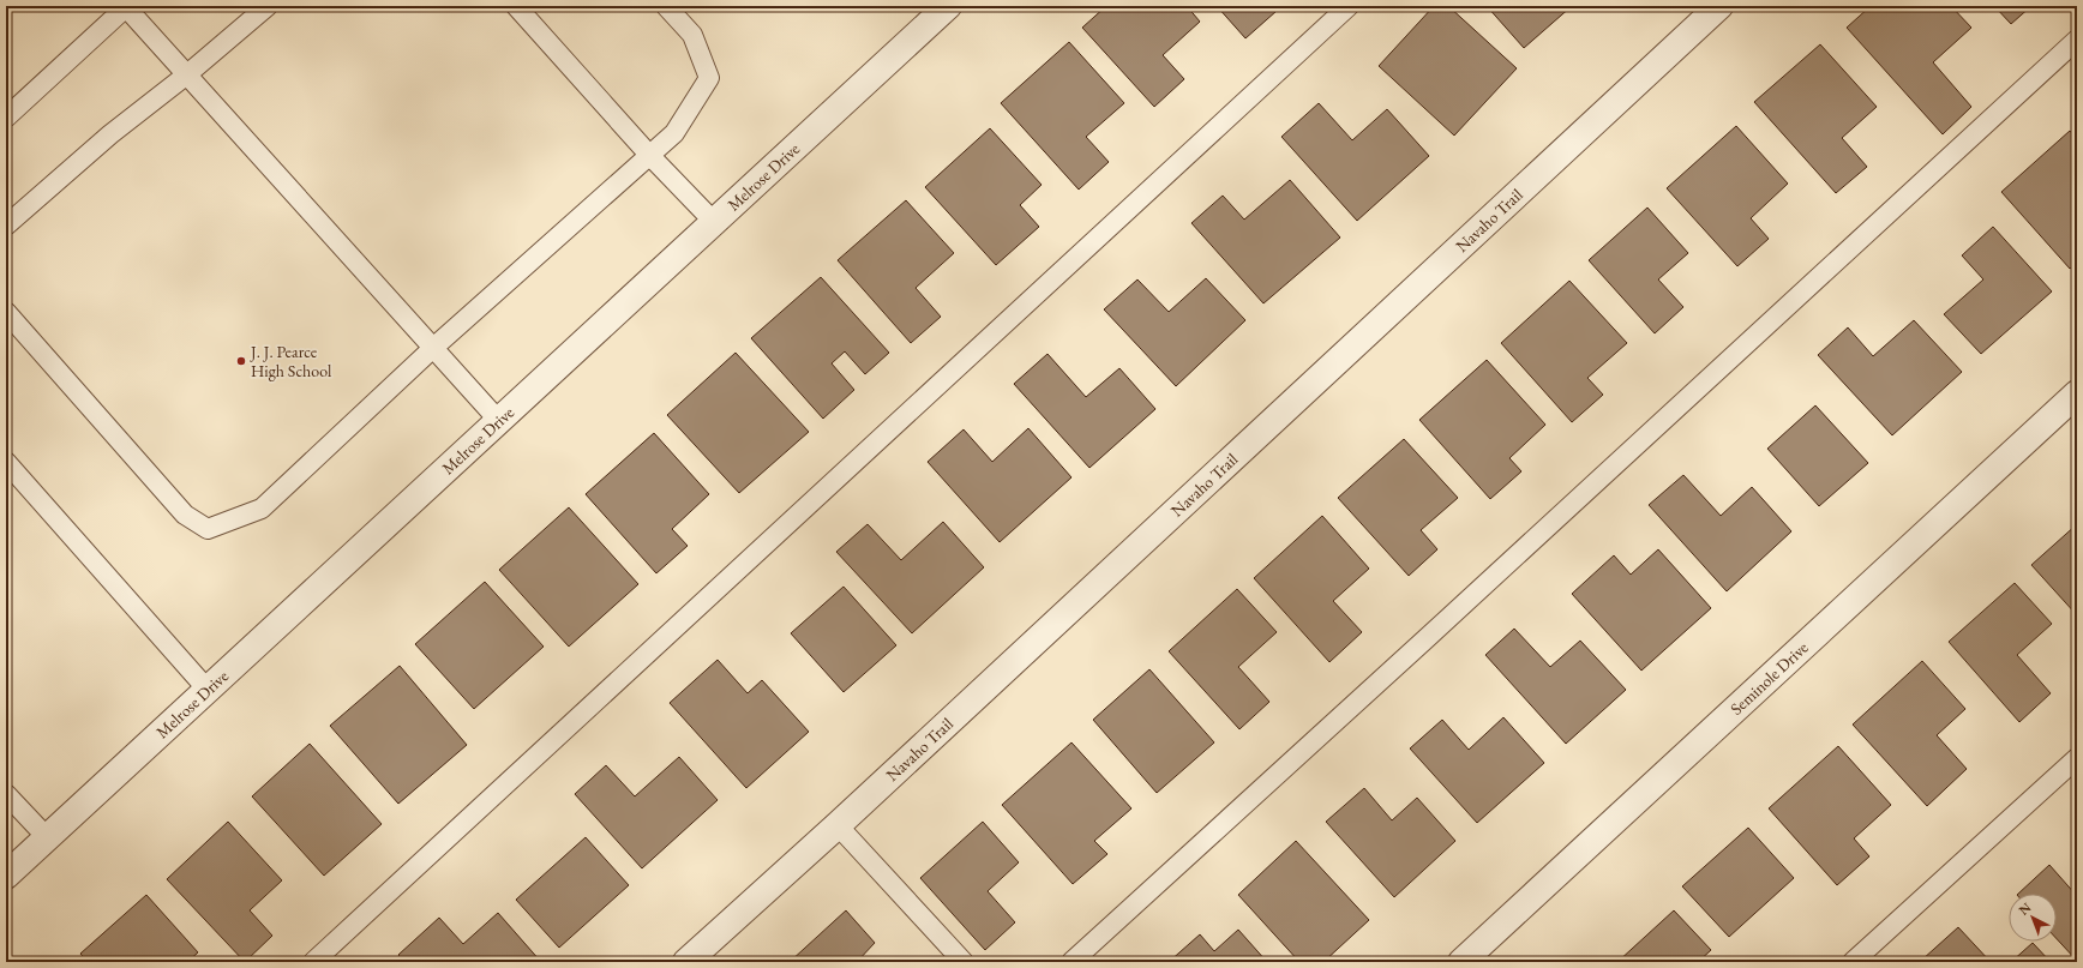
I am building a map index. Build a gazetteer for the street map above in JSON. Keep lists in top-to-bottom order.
{
  "streets": {
    "street": ["Melrose Drive", "Navaho Trail", "Seminole Drive"]
  },
  "places": ["J. J. Pearce High School"],
  "north": "top left"
}
